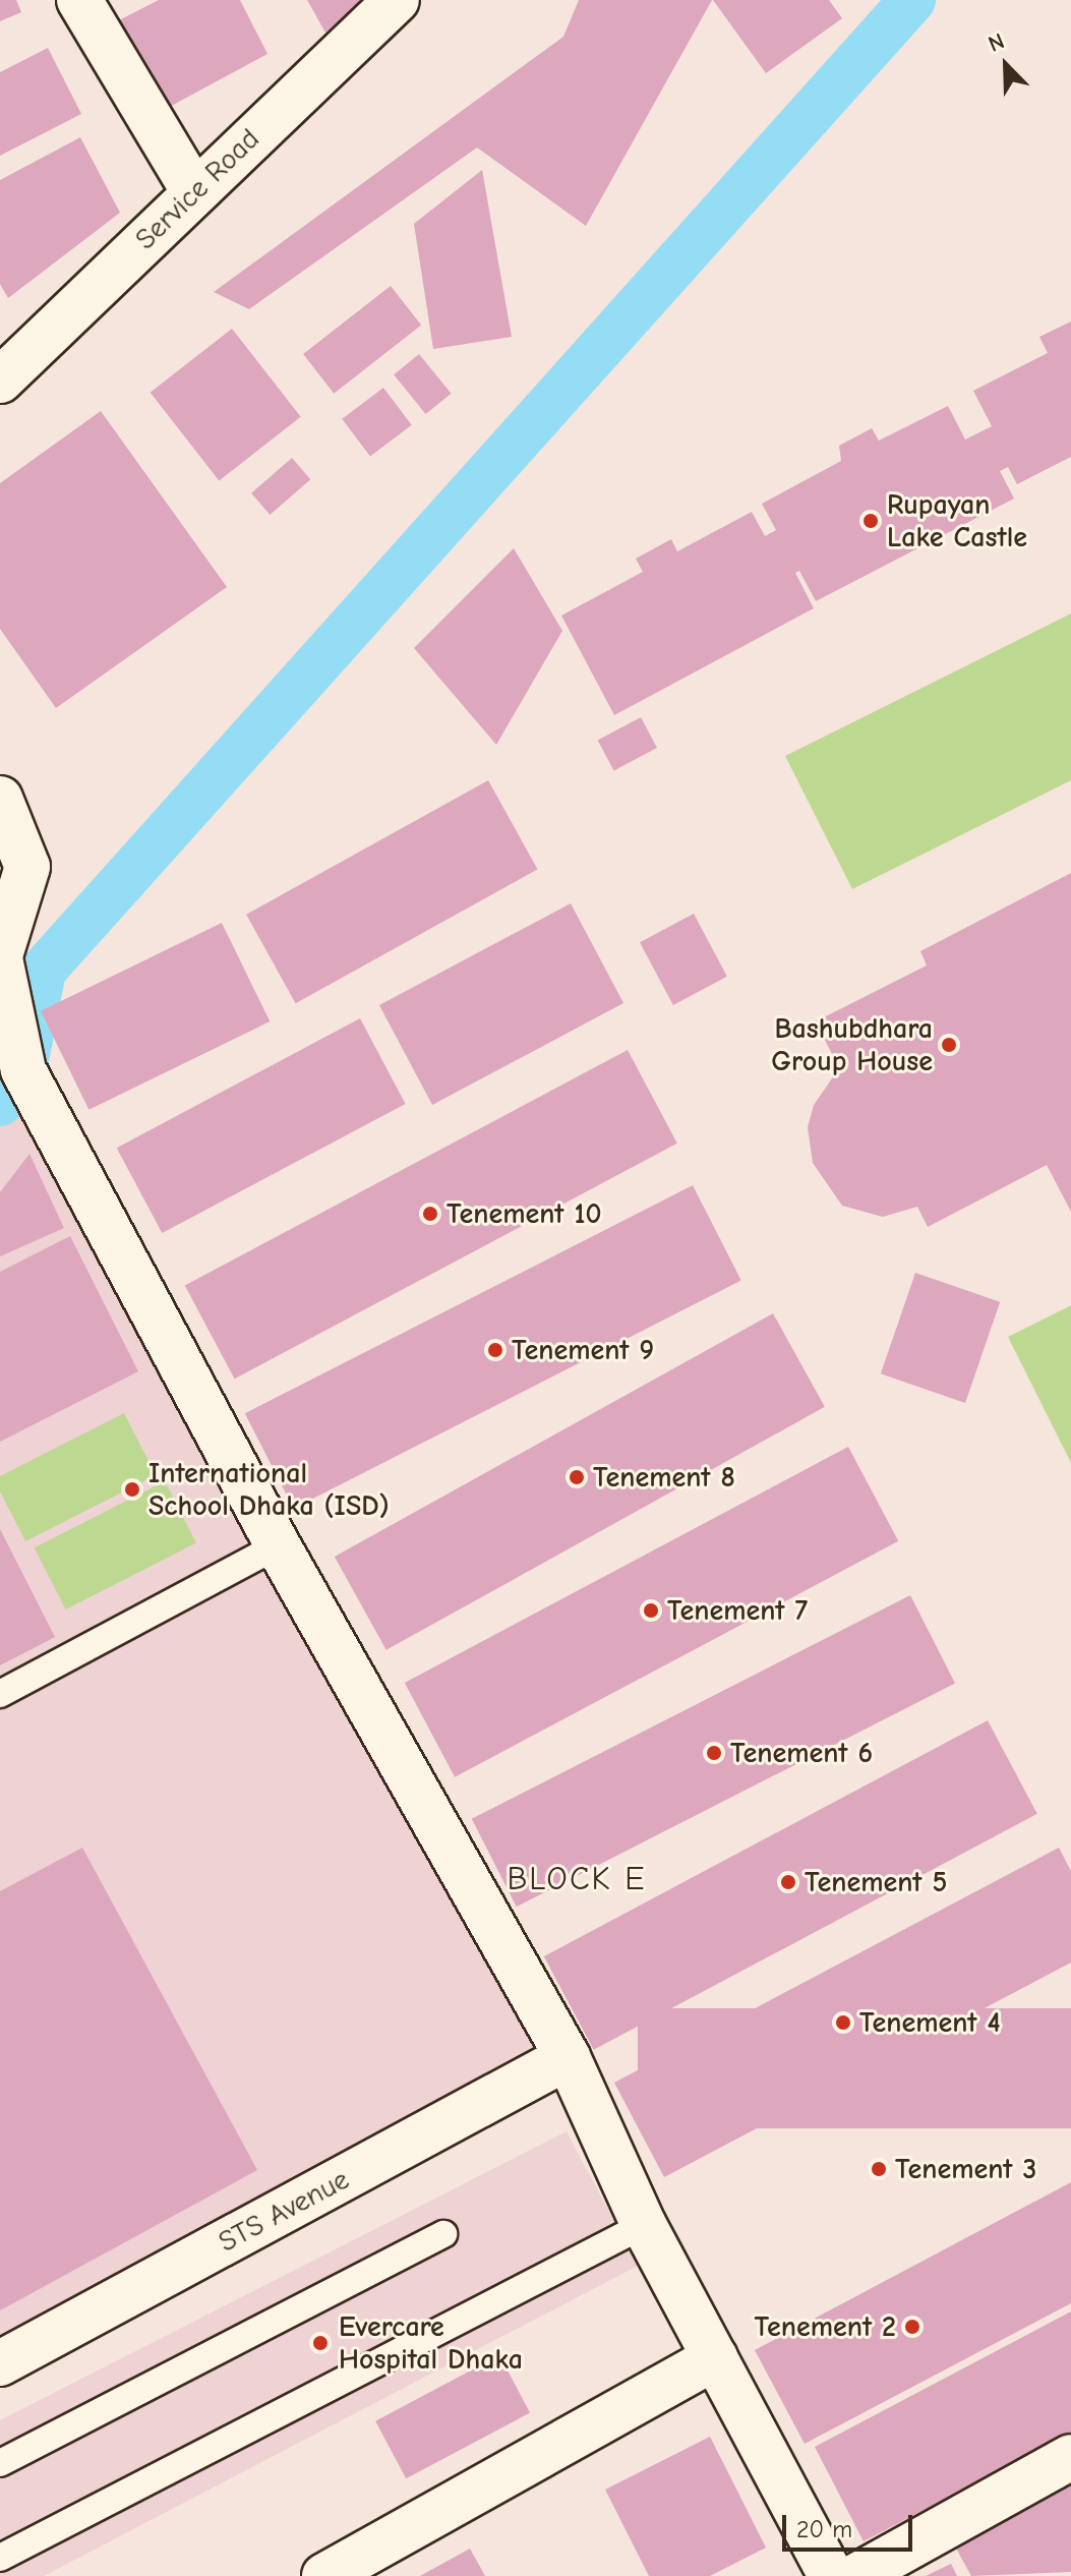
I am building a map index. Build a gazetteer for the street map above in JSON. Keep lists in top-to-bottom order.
{
  "streets": {
    "street": ["Service Road", "STS Avenue"]
  },
  "districts": ["BLOCK E"],
  "places": [
    "Rupayan Lake Castle",
    "Bashubdhara Group House",
    "Tenement 10",
    "Tenement 9",
    "Tenement 8",
    "International School Dhaka (ISD)",
    "Tenement 7",
    "Tenement 6",
    "Tenement 5",
    "Tenement 4",
    "Tenement 3",
    "Tenement 2",
    "Evercare Hospital Dhaka"
  ],
  "scale_bar": "20 m",
  "north": "top left"
}
